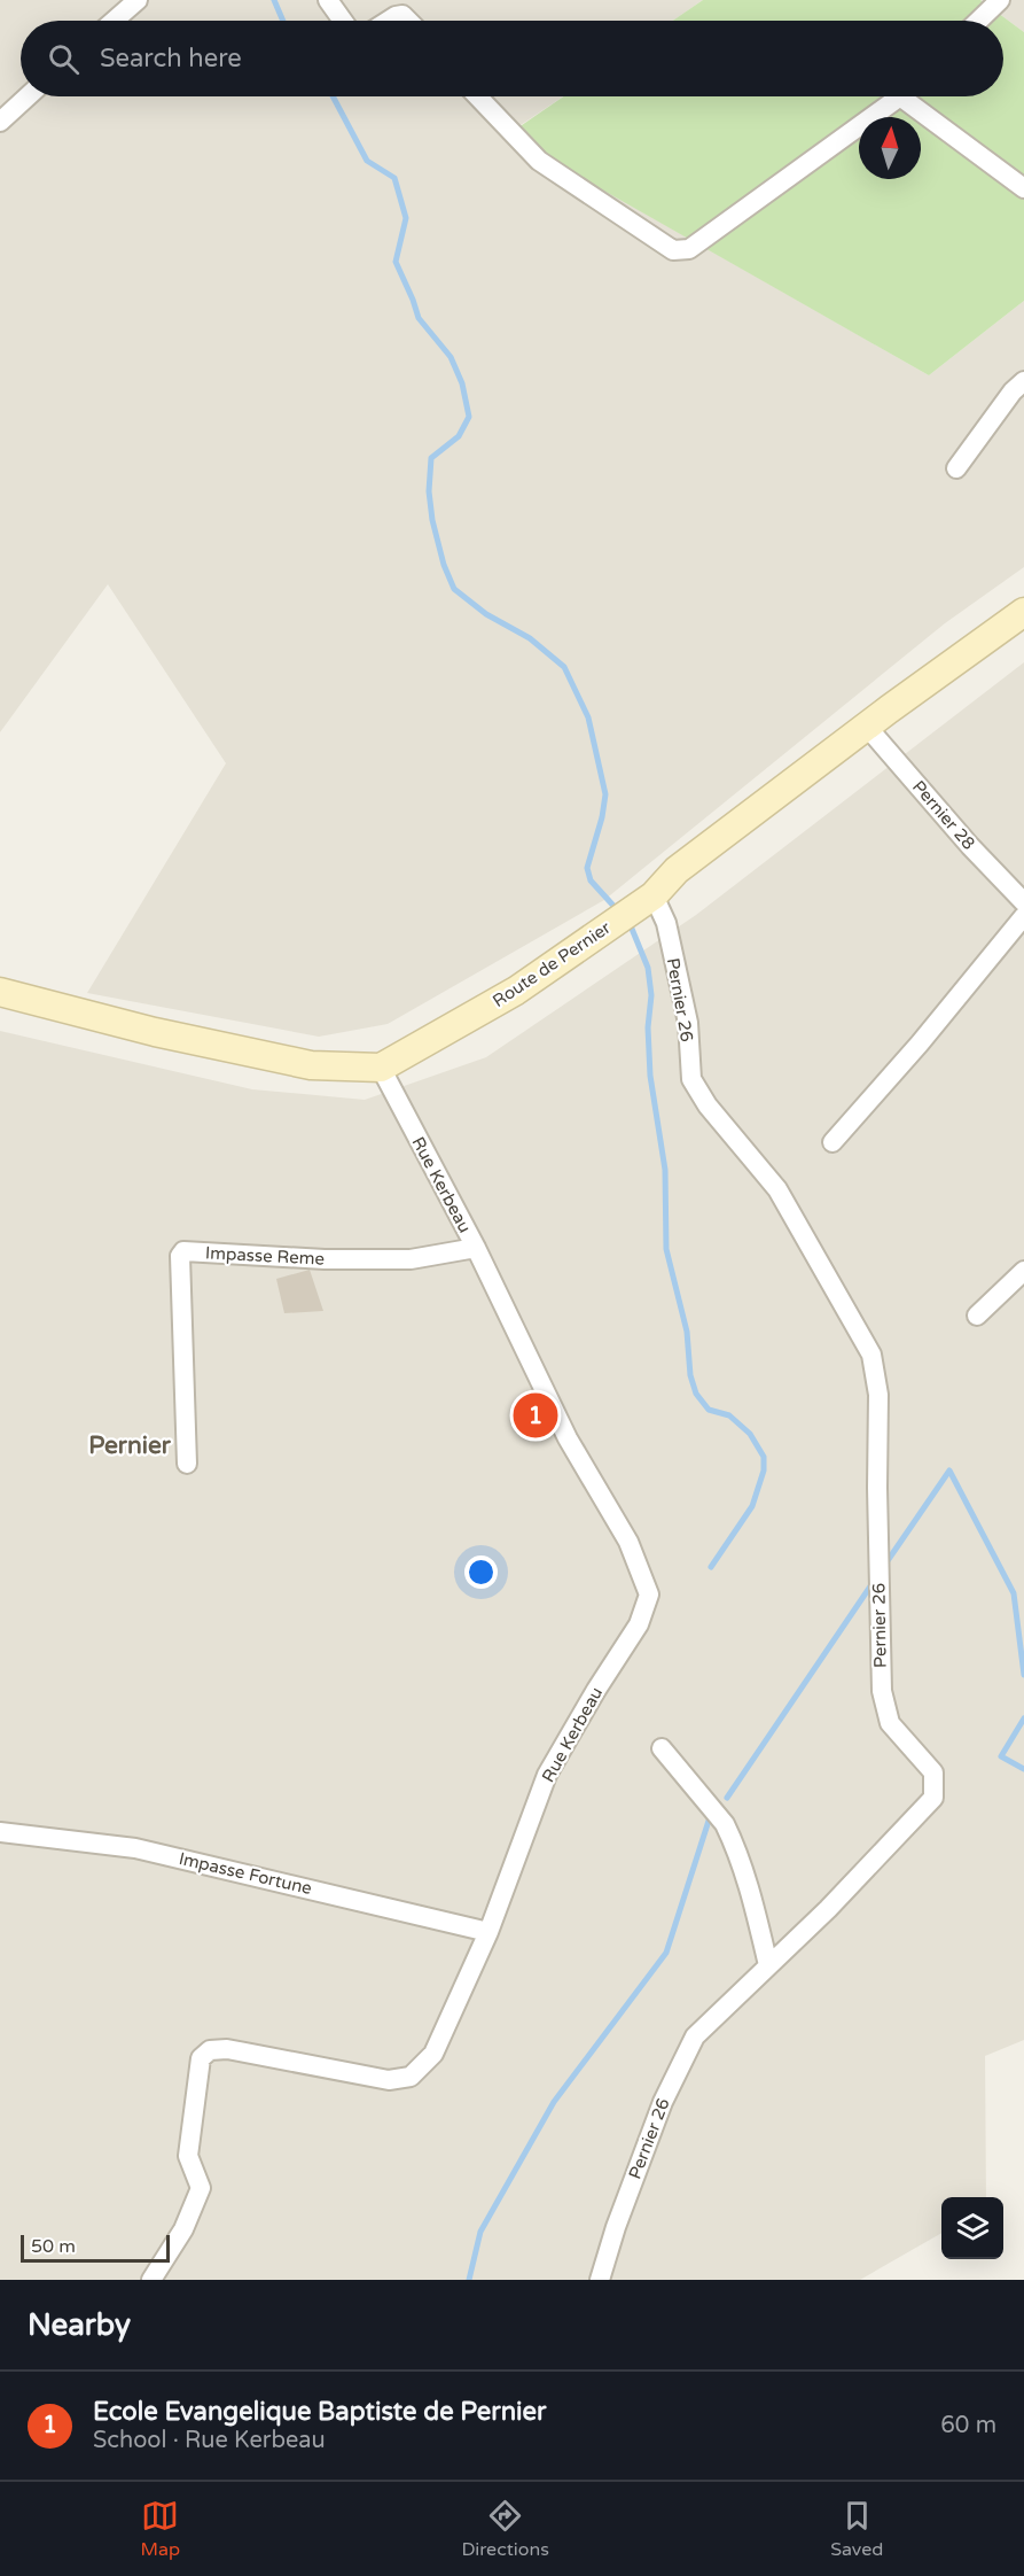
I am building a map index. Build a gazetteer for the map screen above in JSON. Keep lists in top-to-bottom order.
{
  "streets": {
    "street": [
      "Pernier 28",
      "Route de Pernier",
      "Pernier 26",
      "Rue Kerbeau",
      "Impasse Reme",
      "Impasse Fortune"
    ]
  },
  "crossings": [
    ["Pernier 28", "Route de Pernier"],
    ["Route de Pernier", "Pernier 26"],
    ["Route de Pernier", "Rue Kerbeau"],
    ["Rue Kerbeau", "Impasse Reme"],
    ["Rue Kerbeau", "Impasse Fortune"]
  ],
  "districts": ["Pernier"],
  "scale_bar": "50 m",
  "north": "top",
  "page": {
    "search": "Search here",
    "pins": "1",
    "scale": "50 m",
    "heading": "Nearby",
    "list": [
      {
        "mark": "1",
        "name": "Ecole Evangelique Baptiste de Pernier",
        "note": "School · Rue Kerbeau",
        "value": "60 m"
      }
    ],
    "nav": ["Map", "Directions", "Saved"]
  }
}
